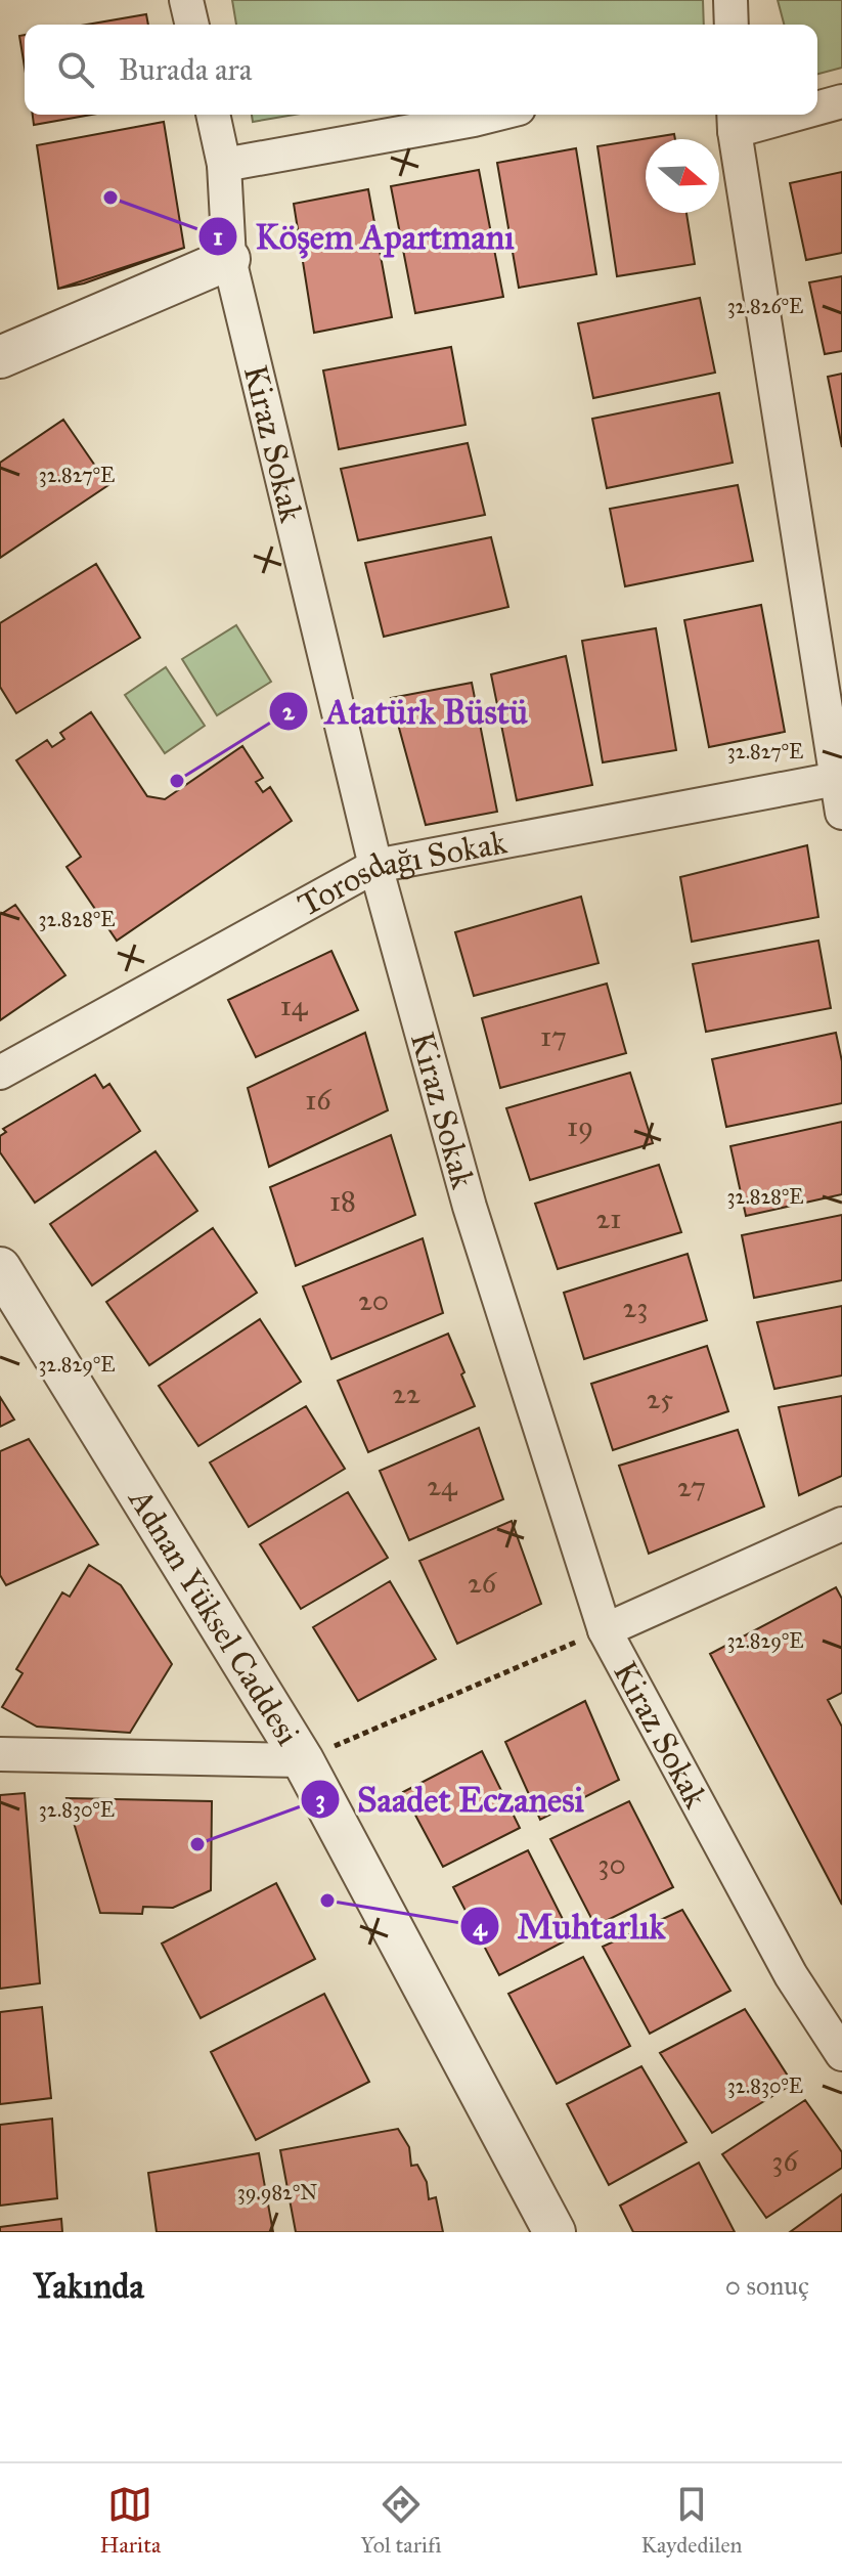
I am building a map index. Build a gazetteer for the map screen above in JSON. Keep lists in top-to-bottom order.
{
  "streets": {
    "street": ["Kiraz Sokak", "Torosdağı Sokak", "Adnan Yüksel Caddesi"]
  },
  "crossings": [
    ["Kiraz Sokak", "Torosdağı Sokak"]
  ],
  "places": [
    "Köşem Apartmanı",
    "Atatürk Büstü",
    "Saadet Eczanesi",
    "Muhtarlık"
  ],
  "house_numbers": [
    "14",
    "17",
    "16",
    "19",
    "18",
    "21",
    "20",
    "23",
    "22",
    "25",
    "24",
    "27",
    "26",
    "30",
    "36"
  ],
  "north": "right",
  "page": {
    "search": "Burada ara",
    "heading": ["Yakında", "0 sonuç"],
    "nav": ["Harita", "Yol tarifi", "Kaydedilen"]
  },
  "coordinates": [
    "32.826°E",
    "32.827°E",
    "32.828°E",
    "32.829°E",
    "32.830°E",
    "39.982°N"
  ]
}
